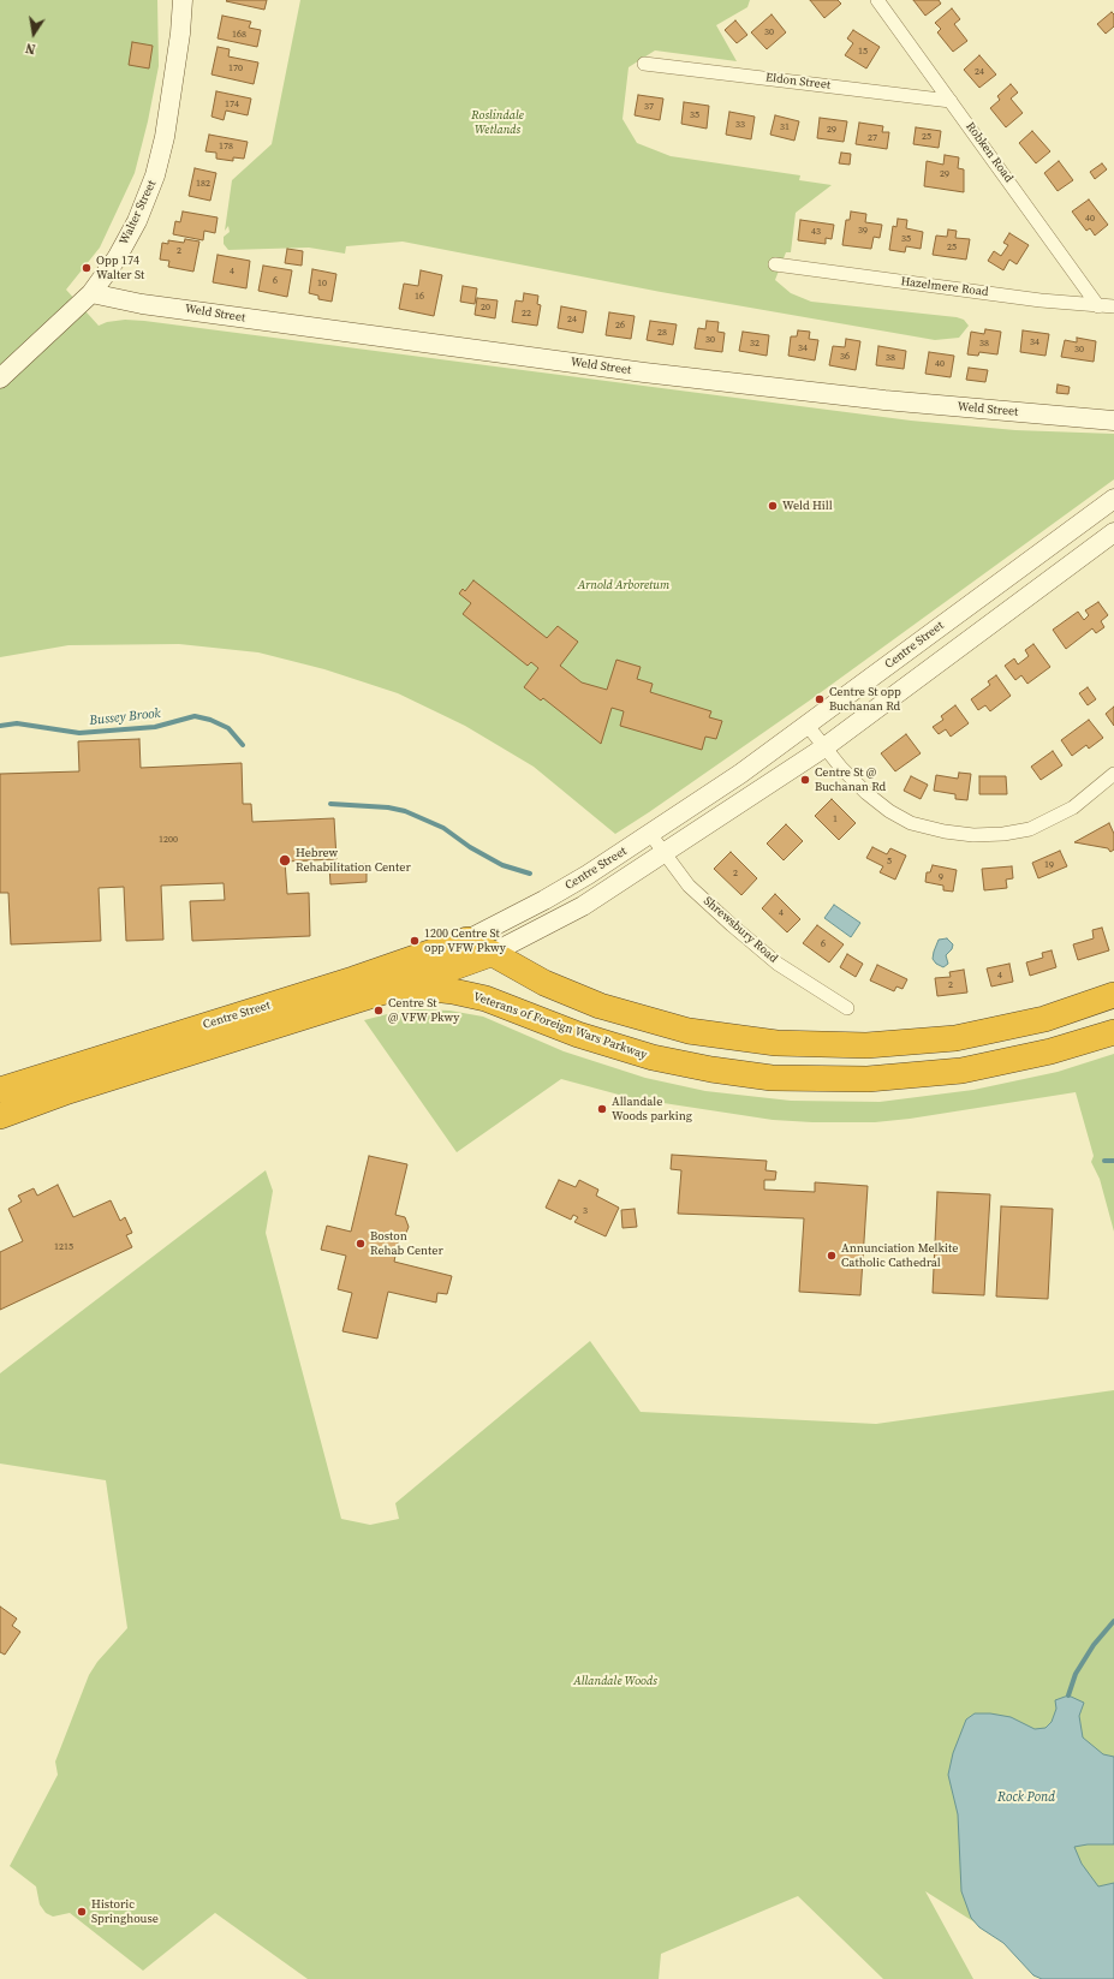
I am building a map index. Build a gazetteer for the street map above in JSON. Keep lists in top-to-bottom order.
{
  "streets": {
    "highway": ["Centre Street", "Veterans of Foreign Wars Parkway"],
    "main road": ["Walter Street", "Weld Street"],
    "street": [
      "Eldon Street",
      "Robken Road",
      "Hazelmere Road",
      "Shrewsbury Road"
    ]
  },
  "crossings": [
    ["Eldon Street", "Robken Road"],
    ["Robken Road", "Hazelmere Road"],
    ["Walter Street", "Weld Street"],
    ["Centre Street", "Shrewsbury Road"],
    ["Centre Street", "Veterans of Foreign Wars Parkway"]
  ],
  "water": ["Bussey Brook", "Rock Pond"],
  "parks": ["Roslindale Wetlands", "Arnold Arboretum", "Allandale Woods"],
  "places": [
    "Opp 174 Walter St",
    "Weld Hill",
    "Centre St opp Buchanan Rd",
    "Centre St @ Buchanan Rd",
    "Hebrew Rehabilitation Center",
    "1200 Centre St opp VFW Pkwy",
    "Centre St @ VFW Pkwy",
    "Allandale Woods parking",
    "Boston Rehab Center",
    "Annunciation Melkite Catholic Cathedral",
    "Historic Springhouse"
  ],
  "house_numbers": [
    "30",
    "168",
    "15",
    "170",
    "24",
    "174",
    "37",
    "35",
    "33",
    "31",
    "29",
    "25",
    "27",
    "178",
    "29",
    "182",
    "40",
    "39",
    "43",
    "35",
    "25",
    "2",
    "4",
    "6",
    "10",
    "16",
    "20",
    "22",
    "24",
    "26",
    "28",
    "30",
    "34",
    "32",
    "38",
    "34",
    "30",
    "36",
    "38",
    "40",
    "1",
    "1200",
    "5",
    "19",
    "2",
    "9",
    "4",
    "6",
    "4",
    "2",
    "3",
    "1215"
  ],
  "north": "bottom"
}
